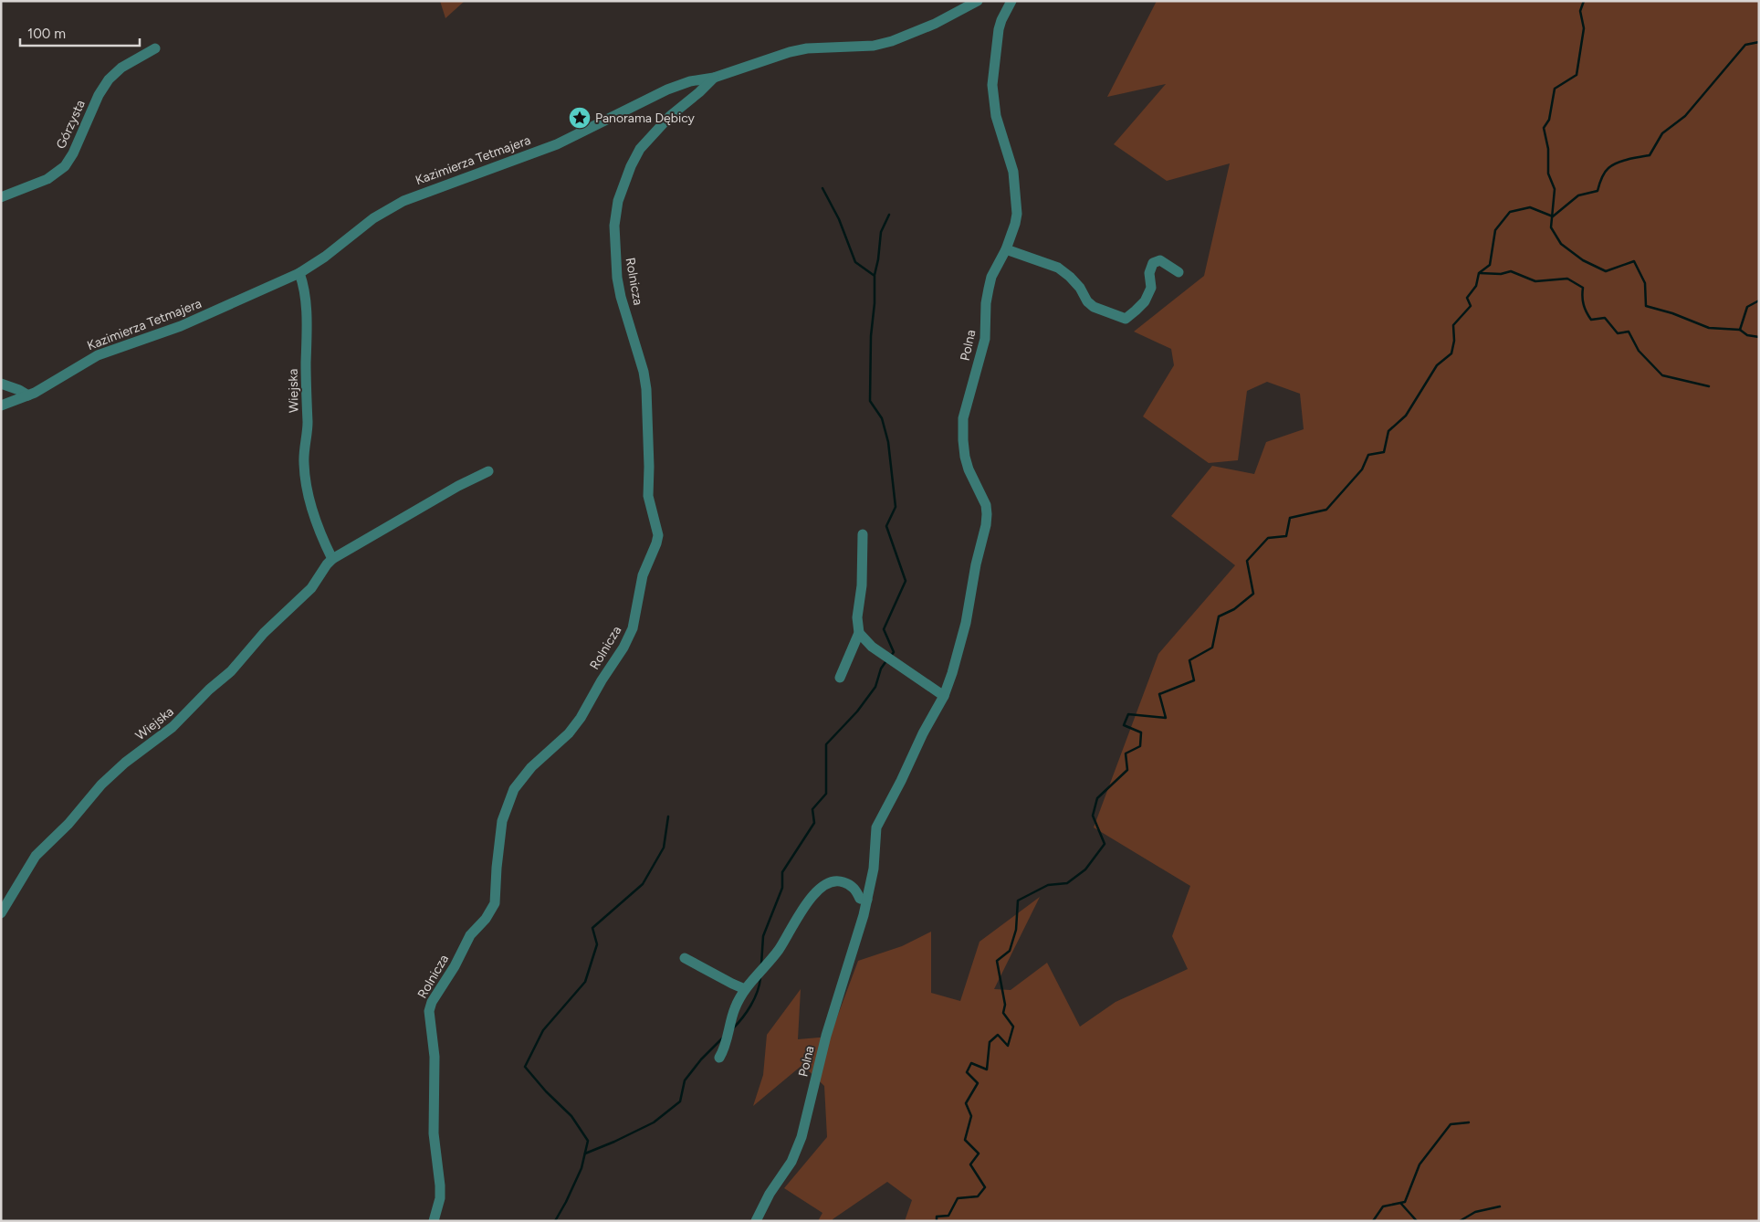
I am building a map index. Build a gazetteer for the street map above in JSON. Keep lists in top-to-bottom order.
{
  "streets": {
    "street": [
      "Górzysta",
      "Kazimierza Tetmajera",
      "Rolnicza",
      "Polna",
      "Wiejska"
    ]
  },
  "crossings": [
    ["Kazimierza Tetmajera", "Rolnicza"],
    ["Kazimierza Tetmajera", "Wiejska"]
  ],
  "places": {
    "place": ["Panorama Dębicy"]
  },
  "scale_bar": "100 m"
}
